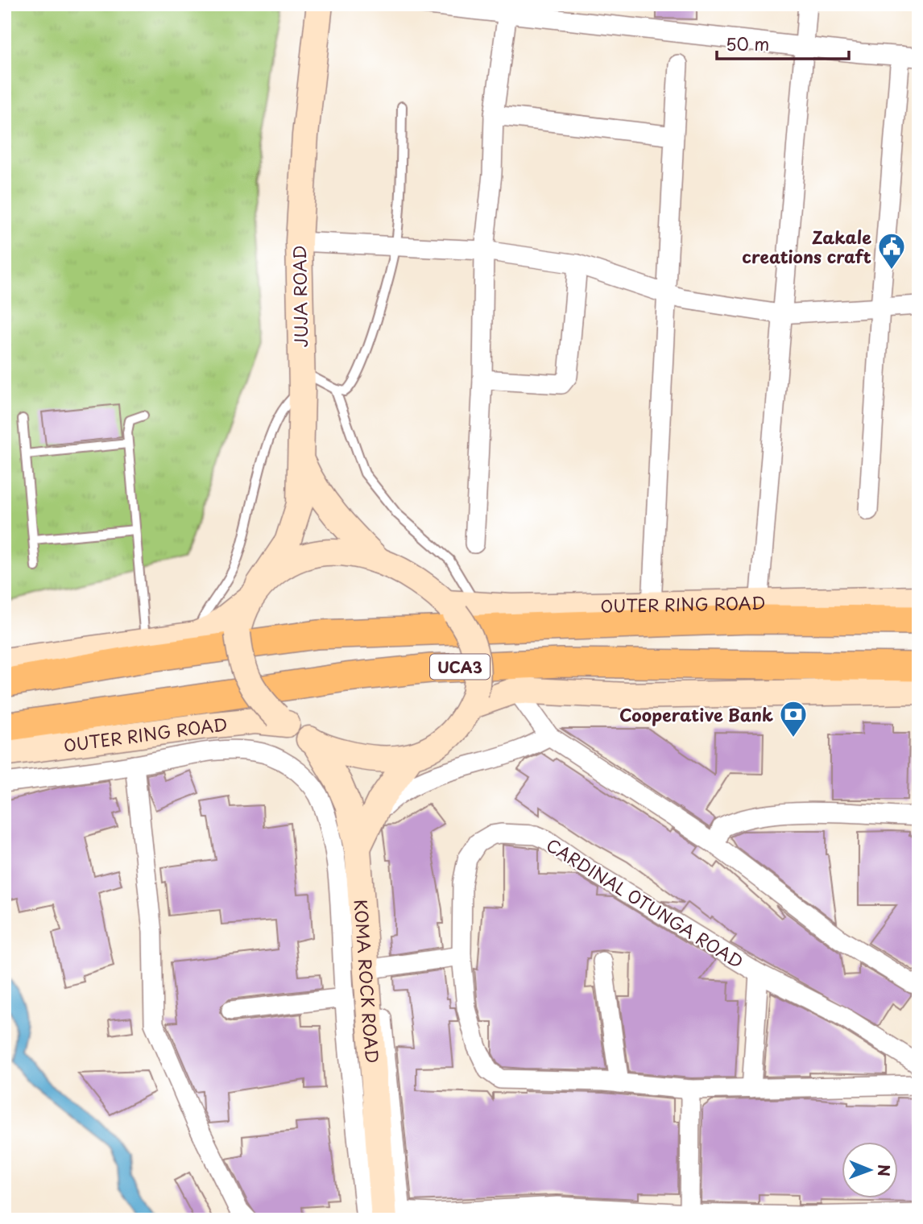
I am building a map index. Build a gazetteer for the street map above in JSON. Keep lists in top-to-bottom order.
{
  "streets": {
    "main road": [
      "JUJA ROAD",
      "OUTER RING ROAD",
      "UCA3",
      "KOMA ROCK ROAD"
    ],
    "street": ["CARDINAL OTUNGA ROAD"]
  },
  "crossings": [
    ["JUJA ROAD", "OUTER RING ROAD"],
    ["OUTER RING ROAD", "UCA3"],
    ["OUTER RING ROAD", "KOMA ROCK ROAD"]
  ],
  "places": {
    "public building": ["Zakale creations craft"],
    "bank": ["Cooperative Bank"]
  },
  "scale_bar": "50 m",
  "north": "right"
}
